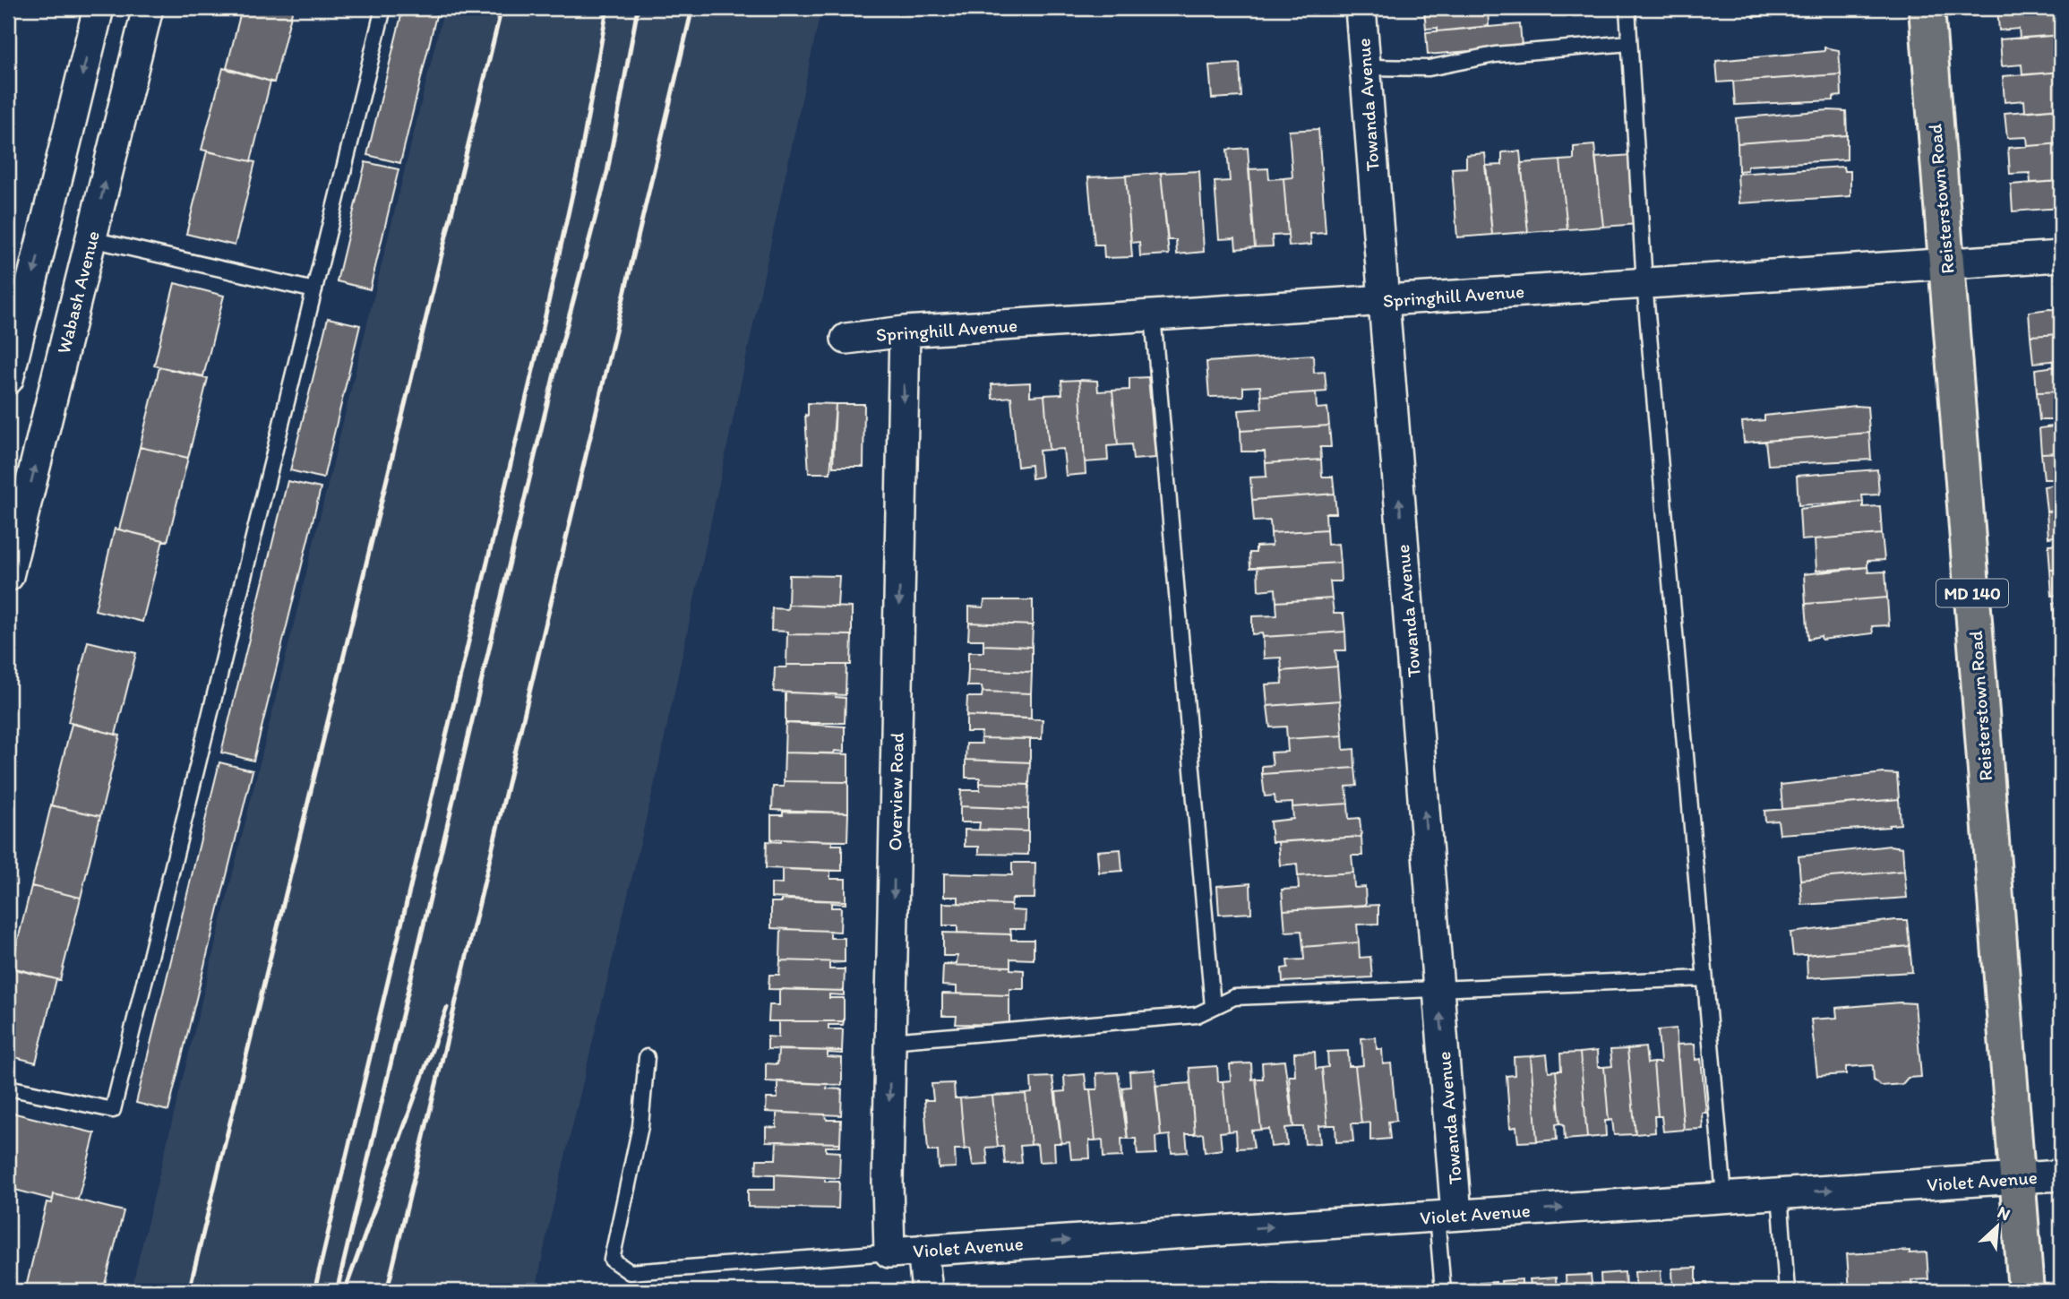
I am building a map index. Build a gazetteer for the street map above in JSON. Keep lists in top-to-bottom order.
{
  "streets": {
    "main road": ["Reisterstown Road", "MD 140"],
    "street": [
      "Towanda Avenue",
      "Wabash Avenue",
      "Springhill Avenue",
      "Overview Road",
      "Violet Avenue"
    ]
  },
  "crossings": [
    ["Towanda Avenue", "Springhill Avenue"],
    ["Towanda Avenue", "Violet Avenue"],
    ["Reisterstown Road", "Springhill Avenue"],
    ["Reisterstown Road", "Violet Avenue"],
    ["Springhill Avenue", "Overview Road"],
    ["Overview Road", "Violet Avenue"]
  ],
  "one_way": ["Towanda Avenue", "Overview Road", "Violet Avenue"],
  "north": "top right"
}
